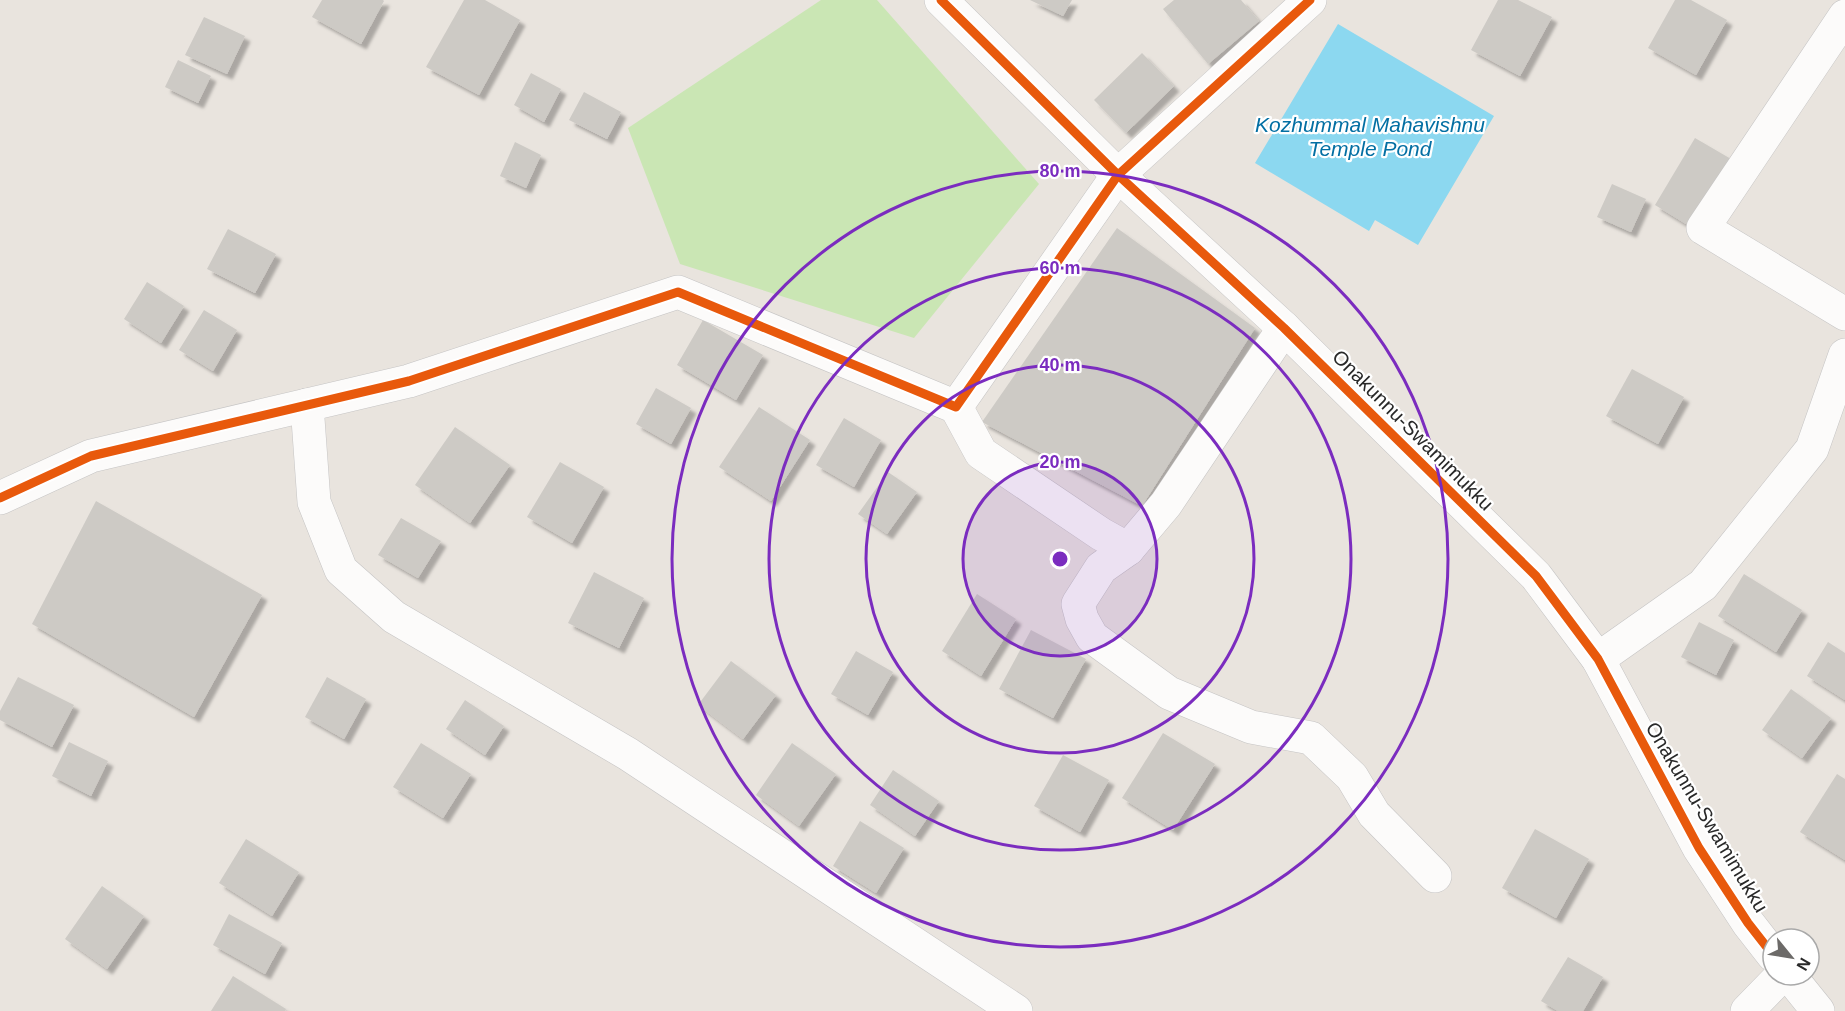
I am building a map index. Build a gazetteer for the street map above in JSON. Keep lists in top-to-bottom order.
{
  "streets": {
    "street": ["Onakunnu-Swamimukku"]
  },
  "water": ["Kozhummal Mahavishnu Temple Pond"],
  "north": "bottom right",
  "rings": [
    "80 m",
    "60 m",
    "40 m",
    "20 m"
  ]
}
